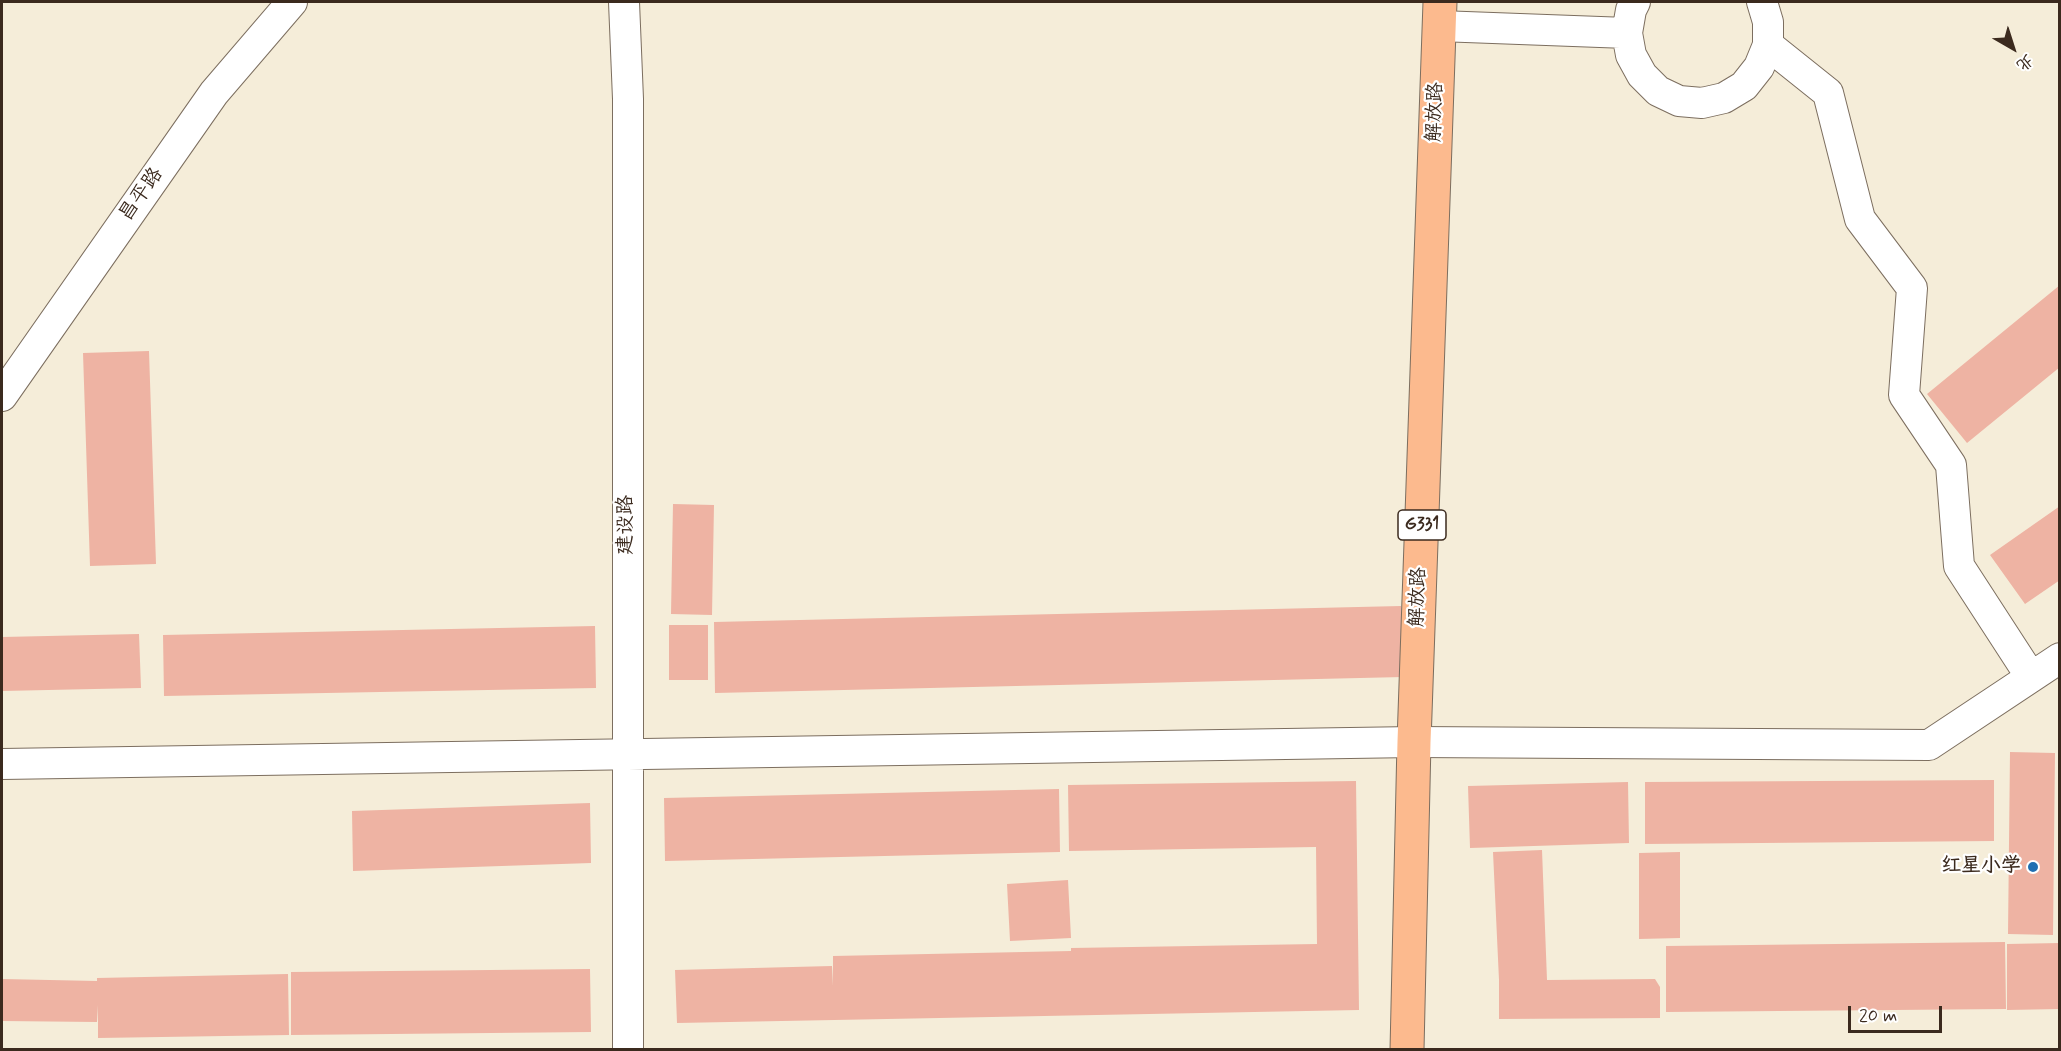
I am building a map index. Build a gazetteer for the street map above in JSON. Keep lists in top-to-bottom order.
{
  "streets": {
    "highway": ["解放路", "G331"],
    "street": ["昌平路", "建设路"]
  },
  "places": ["红星小学"],
  "scale_bar": "20 m",
  "north": "bottom right"
}
